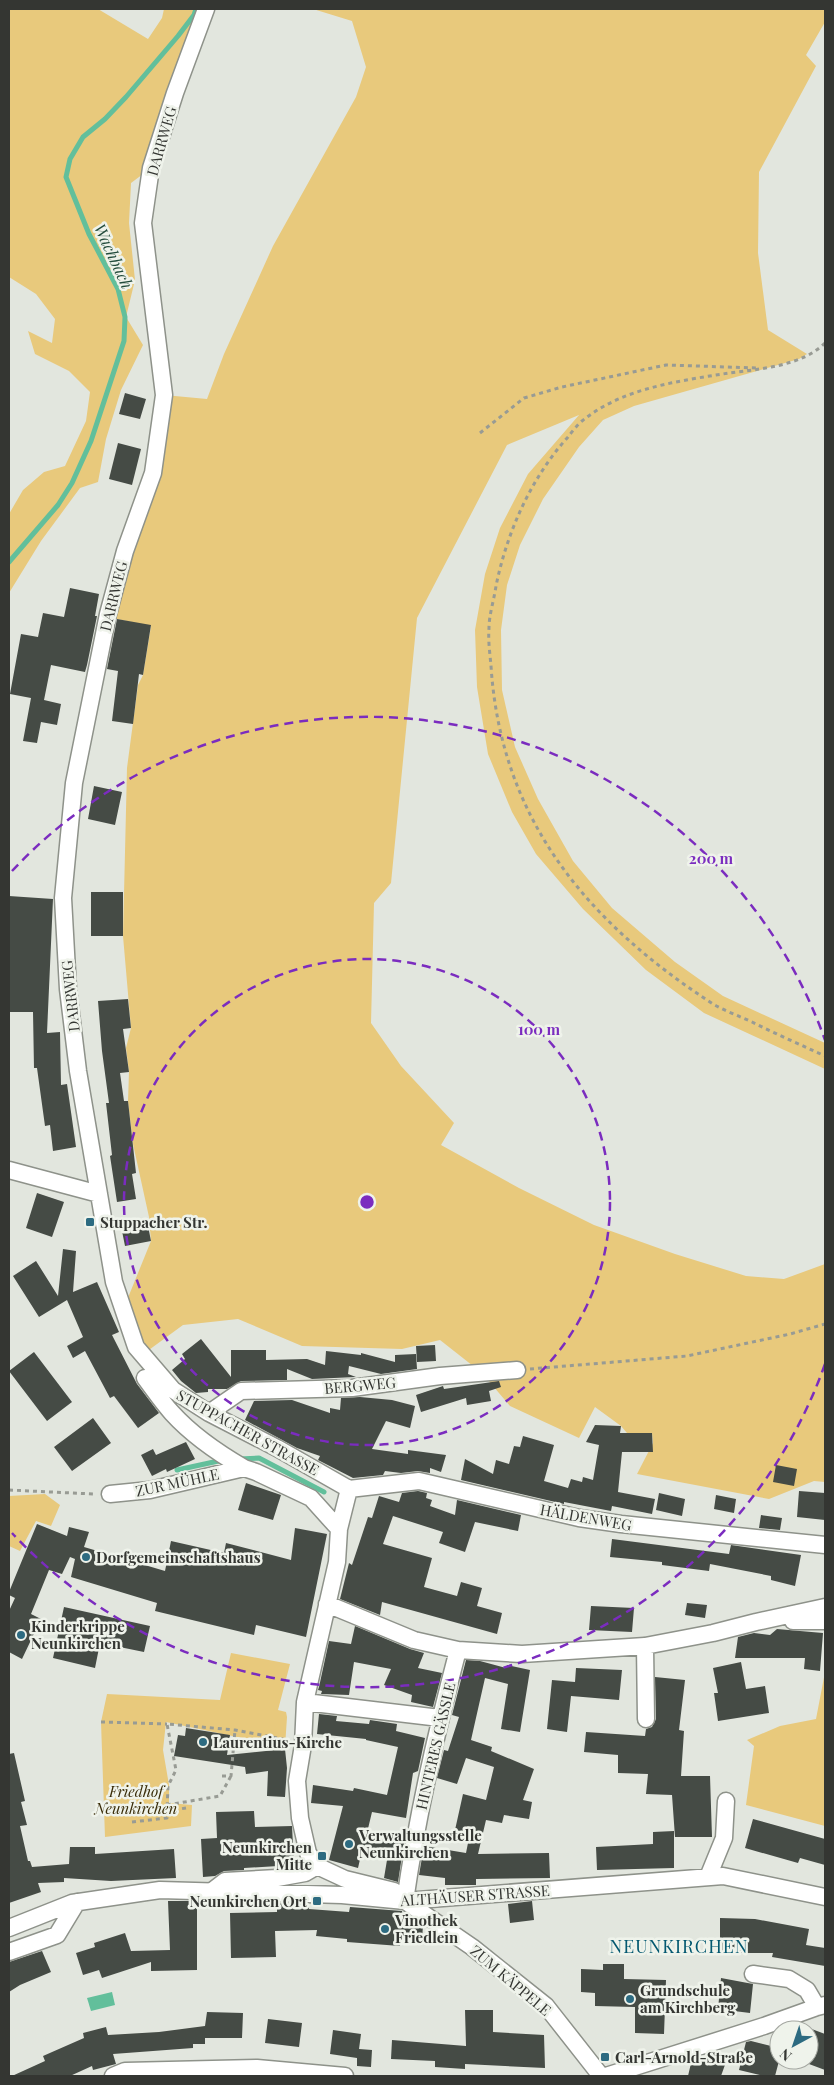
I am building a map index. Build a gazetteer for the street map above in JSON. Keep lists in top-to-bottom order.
{
  "streets": {
    "street": [
      "DARRWEG",
      "BERGWEG",
      "STUPPACHER STRASSE",
      "ZUR MÜHLE",
      "HÄLDENWEG",
      "HINTERES GÄSSLE",
      "ALTHÄUSER STRASSE",
      "ZUM KÄPPELE"
    ]
  },
  "crossings": [
    ["DARRWEG", "STUPPACHER STRASSE"],
    ["BERGWEG", "STUPPACHER STRASSE"],
    ["STUPPACHER STRASSE", "HÄLDENWEG"],
    ["HINTERES GÄSSLE", "ALTHÄUSER STRASSE"],
    ["HINTERES GÄSSLE", "ZUM KÄPPELE"],
    ["ALTHÄUSER STRASSE", "ZUM KÄPPELE"]
  ],
  "districts": ["NEUNKIRCHEN"],
  "water": ["Wachbach"],
  "parks": ["Friedhof Neunkirchen"],
  "places": {
    "transit": [
      "Stuppacher Str.",
      "Neunkirchen Mitte",
      "Neunkirchen Ort",
      "Carl-Arnold-Straße"
    ],
    "other": [
      "Dorfgemeinschaftshaus",
      "Kinderkrippe Neunkirchen",
      "Laurentius-Kirche",
      "Verwaltungsstelle Neunkirchen",
      "Vinothek Friedlein",
      "Grundschule am Kirchberg"
    ]
  },
  "north": "bottom left",
  "rings": ["200 m", "100 m"]
}
